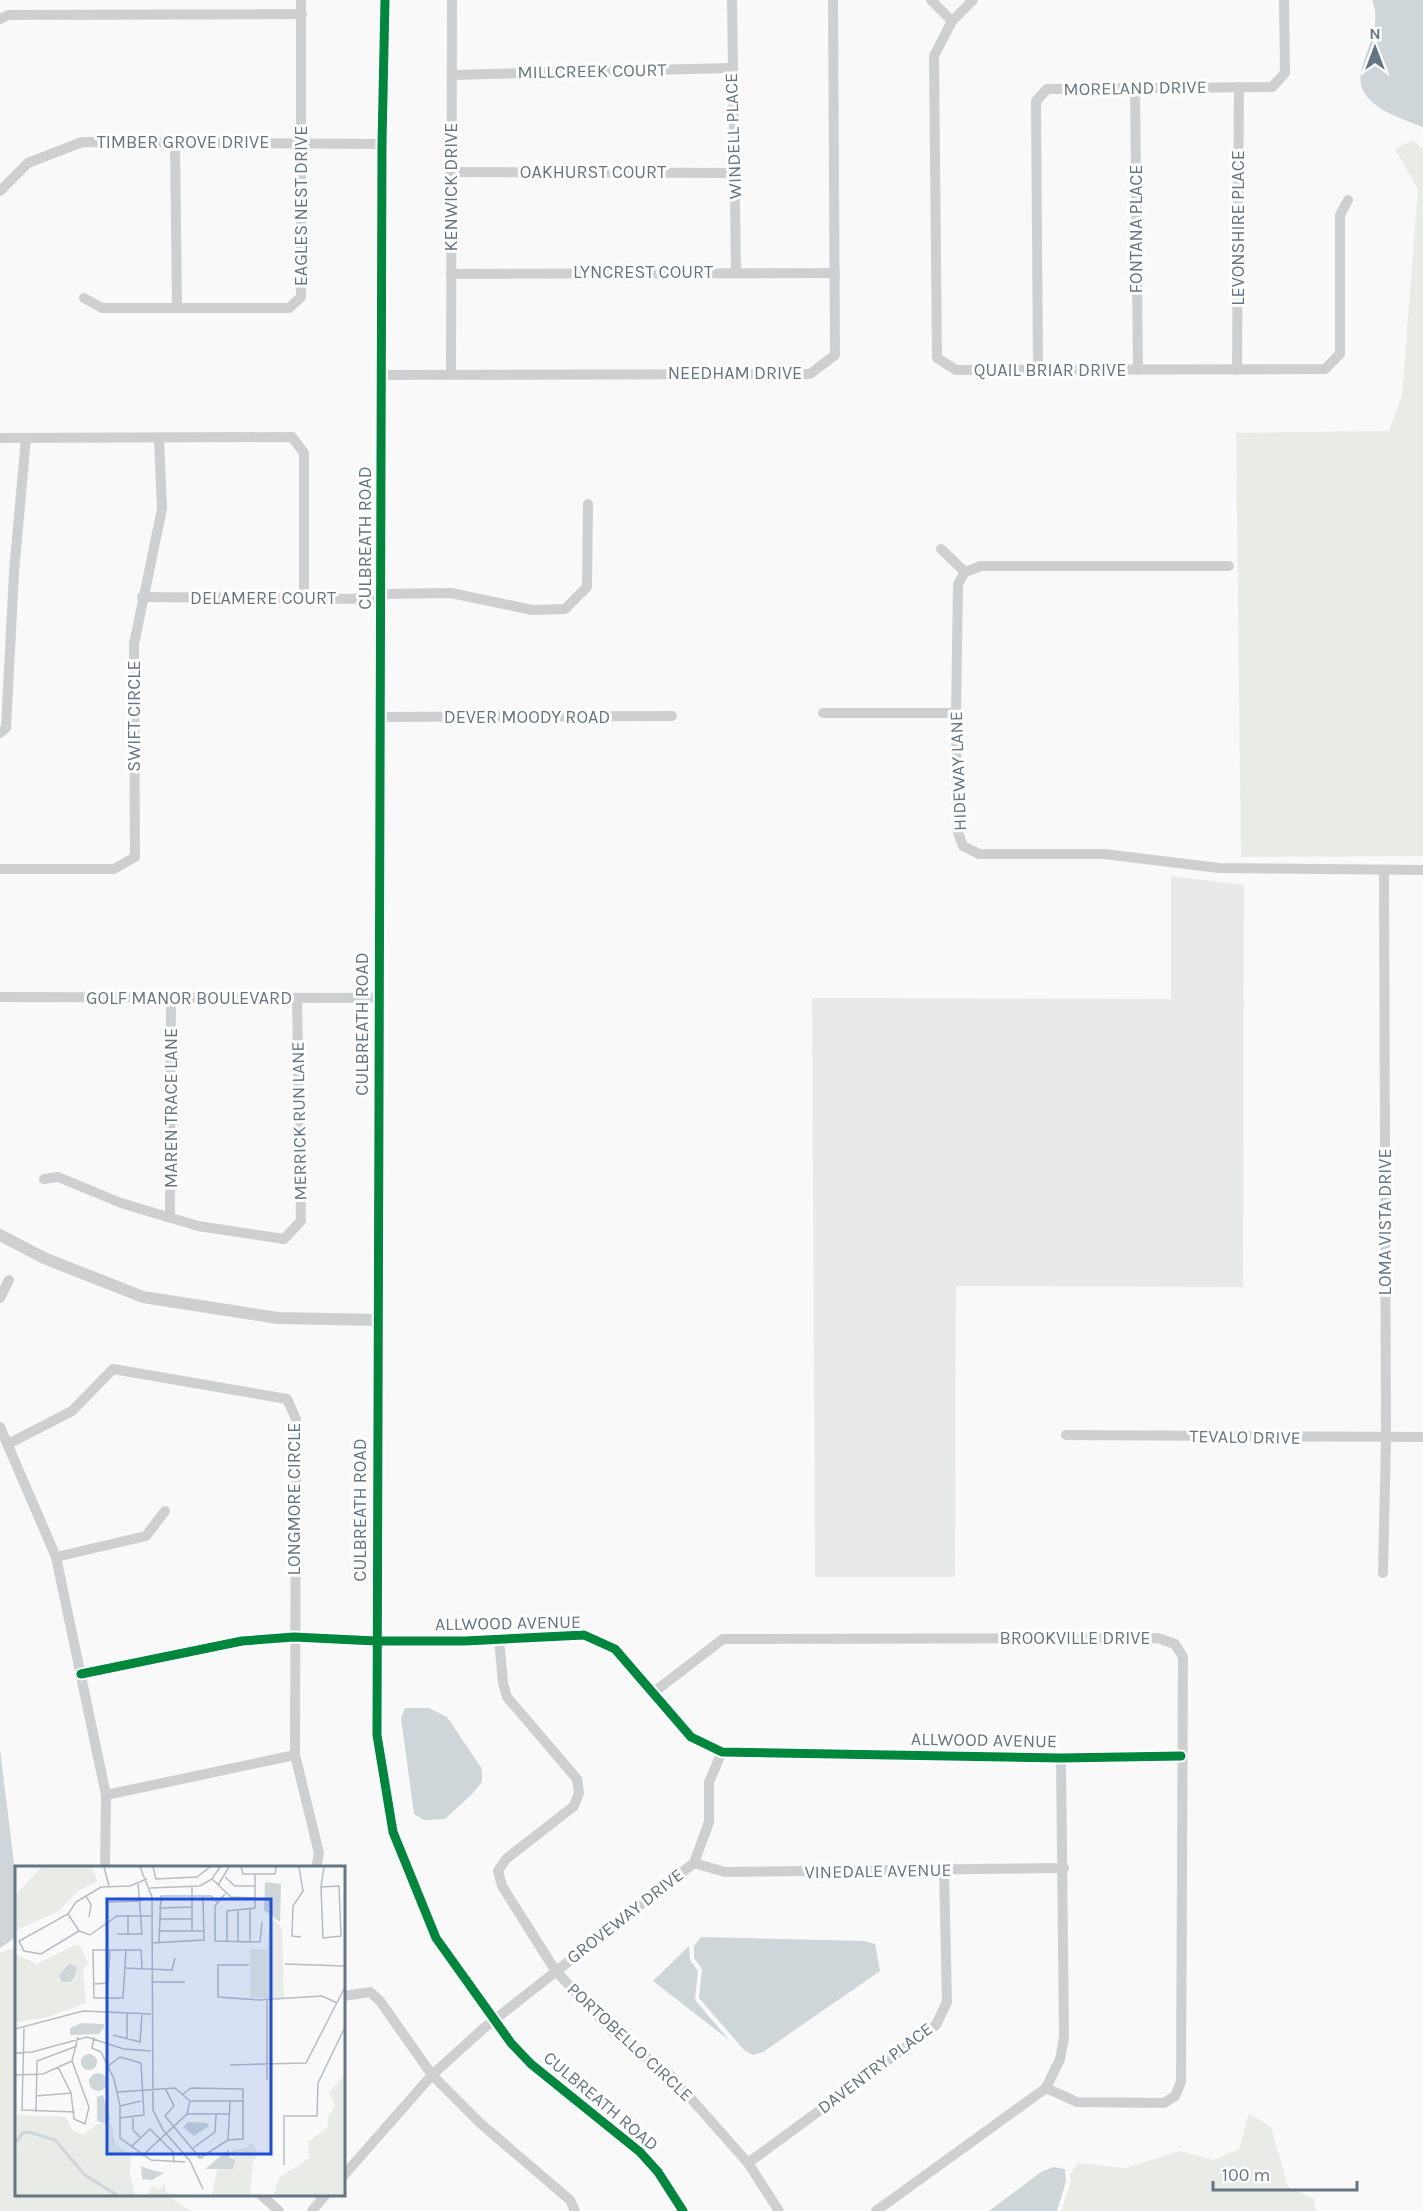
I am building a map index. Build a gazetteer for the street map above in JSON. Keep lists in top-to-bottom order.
{
  "streets": {
    "street": [
      "MILLCREEK COURT",
      "MORELAND DRIVE",
      "WINDELL PLACE",
      "TIMBER GROVE DRIVE",
      "OAKHURST COURT",
      "KENWICK DRIVE",
      "EAGLES NEST DRIVE",
      "LEVONSHIRE PLACE",
      "FONTANA PLACE",
      "LYNCREST COURT",
      "QUAIL BRIAR DRIVE",
      "NEEDHAM DRIVE",
      "CULBREATH ROAD",
      "DELAMERE COURT",
      "SWIFT CIRCLE",
      "DEVER MOODY ROAD",
      "HIDEWAY LANE",
      "GOLF MANOR BOULEVARD",
      "MAREN TRACE LANE",
      "MERRICK RUN LANE",
      "LOMA VISTA DRIVE",
      "TEVALO DRIVE",
      "LONGMORE CIRCLE",
      "ALLWOOD AVENUE",
      "BROOKVILLE DRIVE",
      "VINEDALE AVENUE",
      "GROVEWAY DRIVE",
      "PORTOBELLO CIRCLE",
      "DAVENTRY PLACE"
    ]
  },
  "crossings": [
    ["MILLCREEK COURT", "WINDELL PLACE"],
    ["MILLCREEK COURT", "KENWICK DRIVE"],
    ["MORELAND DRIVE", "LEVONSHIRE PLACE"],
    ["MORELAND DRIVE", "FONTANA PLACE"],
    ["MORELAND DRIVE", "QUAIL BRIAR DRIVE"],
    ["WINDELL PLACE", "OAKHURST COURT"],
    ["WINDELL PLACE", "LYNCREST COURT"],
    ["TIMBER GROVE DRIVE", "EAGLES NEST DRIVE"],
    ["TIMBER GROVE DRIVE", "CULBREATH ROAD"],
    ["OAKHURST COURT", "KENWICK DRIVE"],
    ["KENWICK DRIVE", "LYNCREST COURT"],
    ["KENWICK DRIVE", "NEEDHAM DRIVE"],
    ["LEVONSHIRE PLACE", "QUAIL BRIAR DRIVE"],
    ["FONTANA PLACE", "QUAIL BRIAR DRIVE"],
    ["LYNCREST COURT", "NEEDHAM DRIVE"],
    ["NEEDHAM DRIVE", "CULBREATH ROAD"],
    ["CULBREATH ROAD", "DELAMERE COURT"],
    ["CULBREATH ROAD", "DEVER MOODY ROAD"],
    ["CULBREATH ROAD", "GOLF MANOR BOULEVARD"],
    ["CULBREATH ROAD", "ALLWOOD AVENUE"],
    ["CULBREATH ROAD", "GROVEWAY DRIVE"],
    ["DELAMERE COURT", "SWIFT CIRCLE"],
    ["HIDEWAY LANE", "LOMA VISTA DRIVE"],
    ["GOLF MANOR BOULEVARD", "MAREN TRACE LANE"],
    ["GOLF MANOR BOULEVARD", "MERRICK RUN LANE"],
    ["MAREN TRACE LANE", "MERRICK RUN LANE"],
    ["LOMA VISTA DRIVE", "TEVALO DRIVE"],
    ["LONGMORE CIRCLE", "ALLWOOD AVENUE"],
    ["ALLWOOD AVENUE", "BROOKVILLE DRIVE"],
    ["ALLWOOD AVENUE", "GROVEWAY DRIVE"],
    ["ALLWOOD AVENUE", "PORTOBELLO CIRCLE"],
    ["VINEDALE AVENUE", "GROVEWAY DRIVE"],
    ["VINEDALE AVENUE", "DAVENTRY PLACE"],
    ["GROVEWAY DRIVE", "PORTOBELLO CIRCLE"],
    ["PORTOBELLO CIRCLE", "DAVENTRY PLACE"]
  ],
  "scale_bar": "100 m",
  "north": "top"
}
